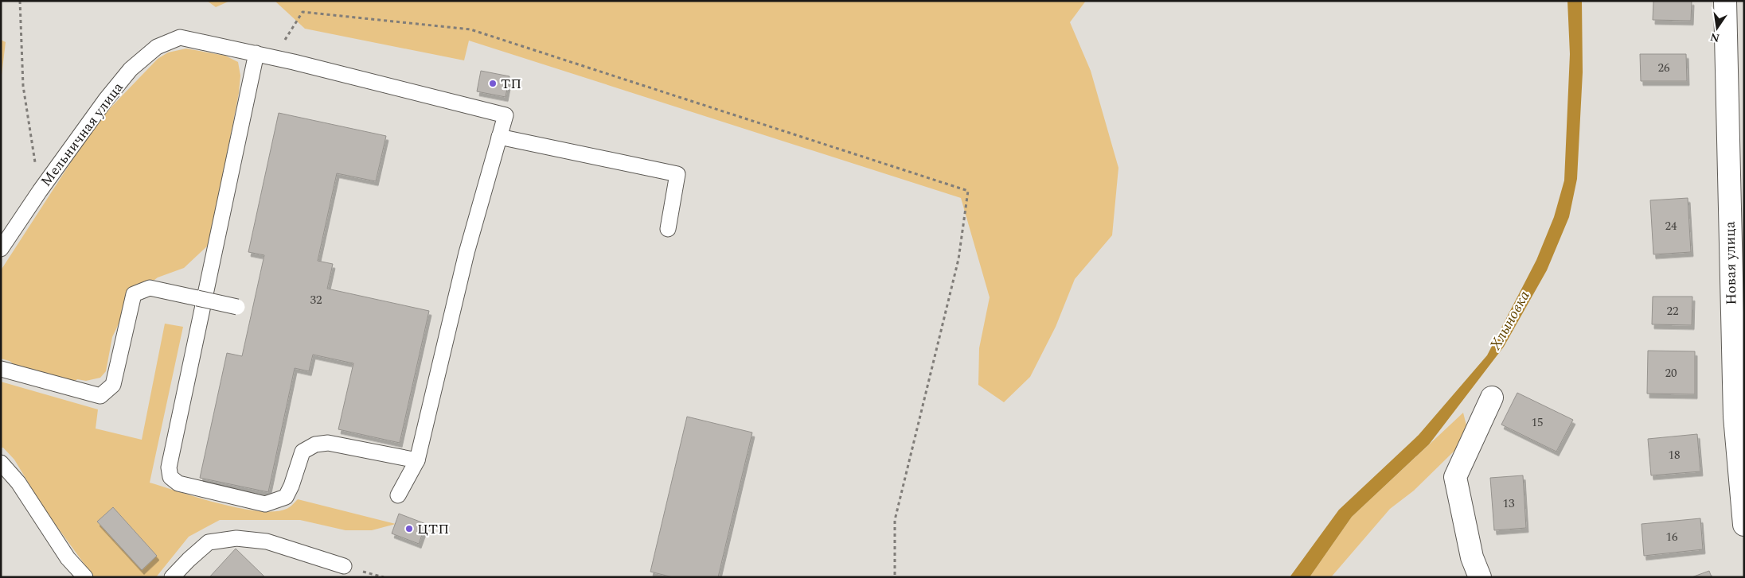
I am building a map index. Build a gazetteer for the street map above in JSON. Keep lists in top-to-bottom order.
{
  "streets": {
    "street": ["Новая улица"],
    "lane": ["Мельничная улица"]
  },
  "water": ["Хлыновка"],
  "places": ["ТП", "ЦТП"],
  "house_numbers": [
    "26",
    "24",
    "32",
    "22",
    "20",
    "15",
    "18",
    "13",
    "16"
  ],
  "north": "bottom"
}
